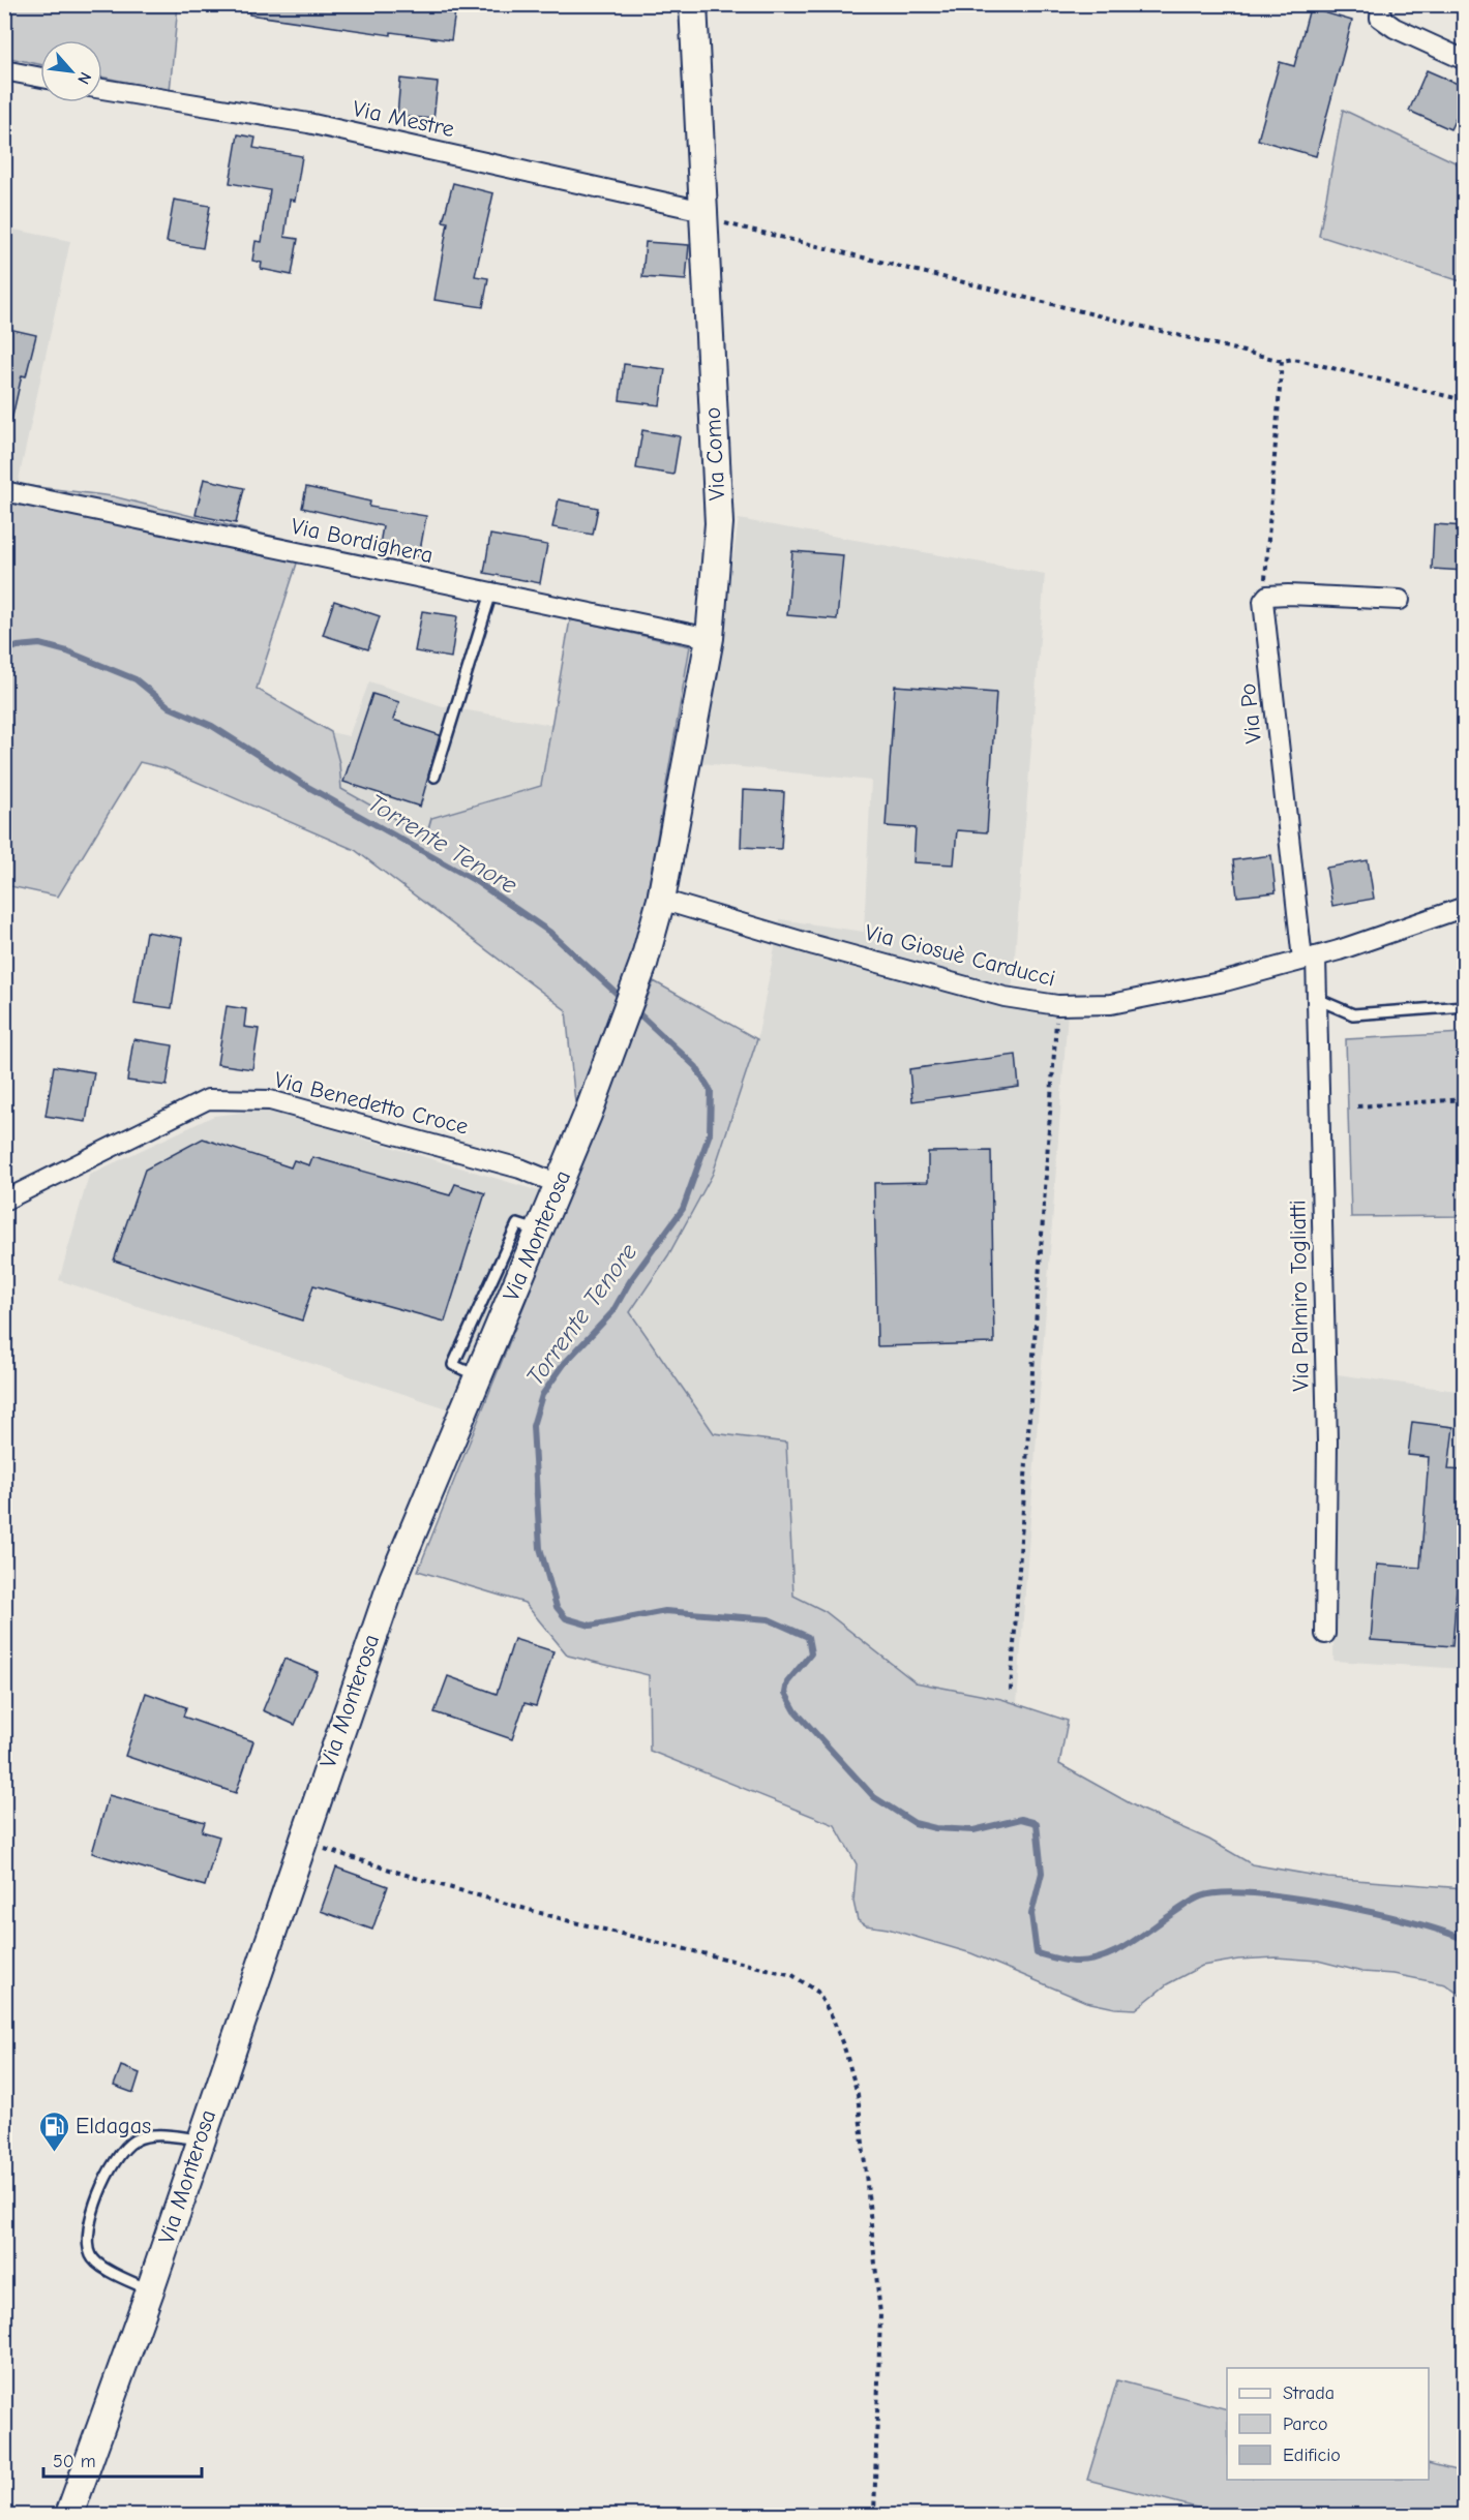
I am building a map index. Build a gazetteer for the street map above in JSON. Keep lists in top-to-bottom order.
{
  "streets": {
    "main road": ["Via Como", "Via Monterosa"],
    "street": [
      "Via Mestre",
      "Via Bordighera",
      "Via Po",
      "Via Giosuè Carducci",
      "Via Benedetto Croce",
      "Via Palmiro Togliatti"
    ]
  },
  "crossings": [
    ["Via Mestre", "Via Como"],
    ["Via Como", "Via Bordighera"],
    ["Via Como", "Via Giosuè Carducci"],
    ["Via Como", "Via Monterosa"],
    ["Via Po", "Via Giosuè Carducci"],
    ["Via Po", "Via Palmiro Togliatti"],
    ["Via Giosuè Carducci", "Via Monterosa"],
    ["Via Giosuè Carducci", "Via Palmiro Togliatti"],
    ["Via Benedetto Croce", "Via Monterosa"]
  ],
  "water": ["Torrente Tenore"],
  "places": {
    "fuel station": ["Eldagas"]
  },
  "legend": ["Strada", "Parco", "Edificio"],
  "scale_bar": "50 m",
  "north": "bottom right"
}
